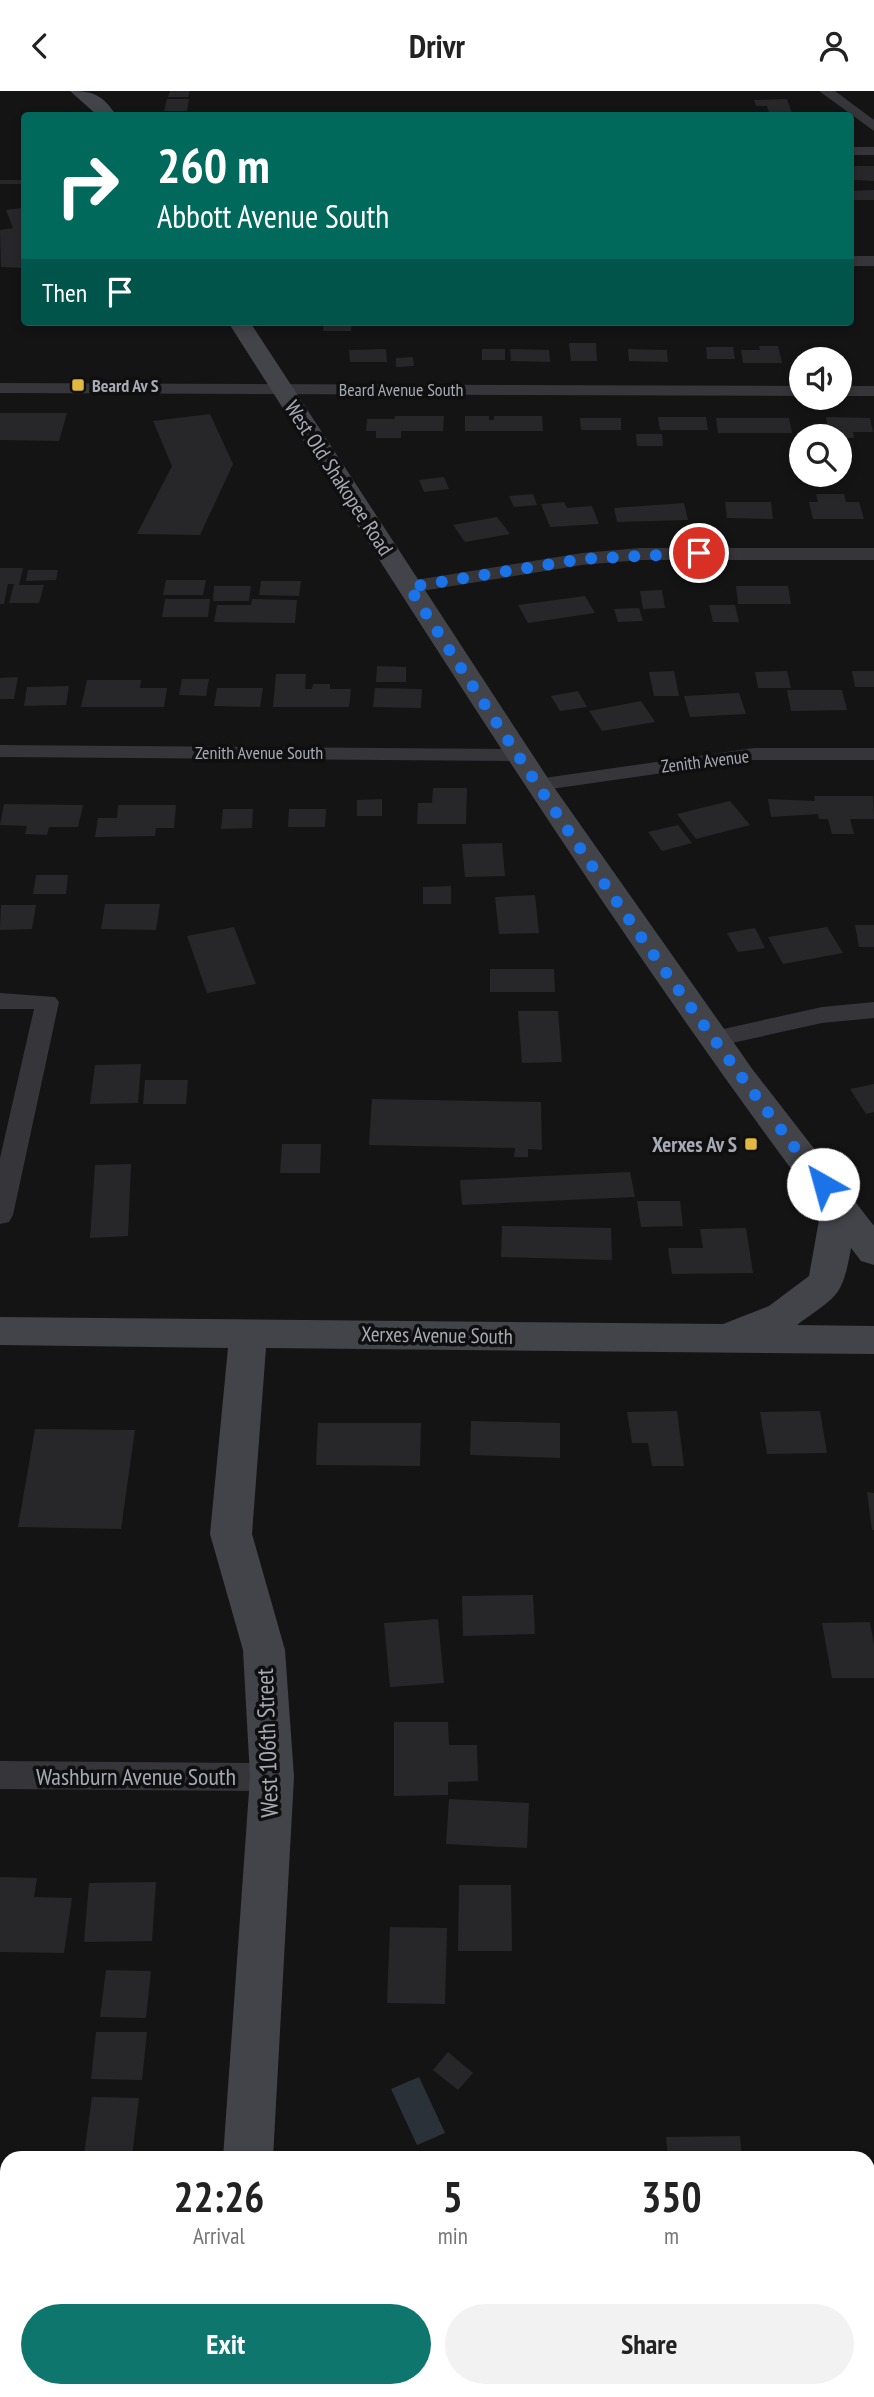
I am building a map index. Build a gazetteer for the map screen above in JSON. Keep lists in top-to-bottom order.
{
  "streets": {
    "main road": ["West Old Shakopee Road", "Xerxes Avenue South", "West 106th Street"],
    "street": [
      "Beard Avenue South",
      "Zenith Avenue South",
      "Zenith Avenue",
      "Washburn Avenue South"
    ]
  },
  "crossings": [
    ["Beard Avenue South", "West Old Shakopee Road"],
    ["West Old Shakopee Road", "Zenith Avenue South"],
    ["West Old Shakopee Road", "Zenith Avenue"],
    ["Xerxes Avenue South", "West 106th Street"],
    ["West 106th Street", "Washburn Avenue South"]
  ],
  "places": {
    "transit": ["Beard Av S", "Xerxes Av S"]
  },
  "page": {
    "header": "Drivr",
    "turn": ["260 m", "Abbott Avenue South"],
    "then": "Then",
    "eta": [
      "22:26",
      "Arrival",
      "5",
      "min",
      "350",
      "m"
    ],
    "buttons": ["Exit", "Share"]
  }
}
